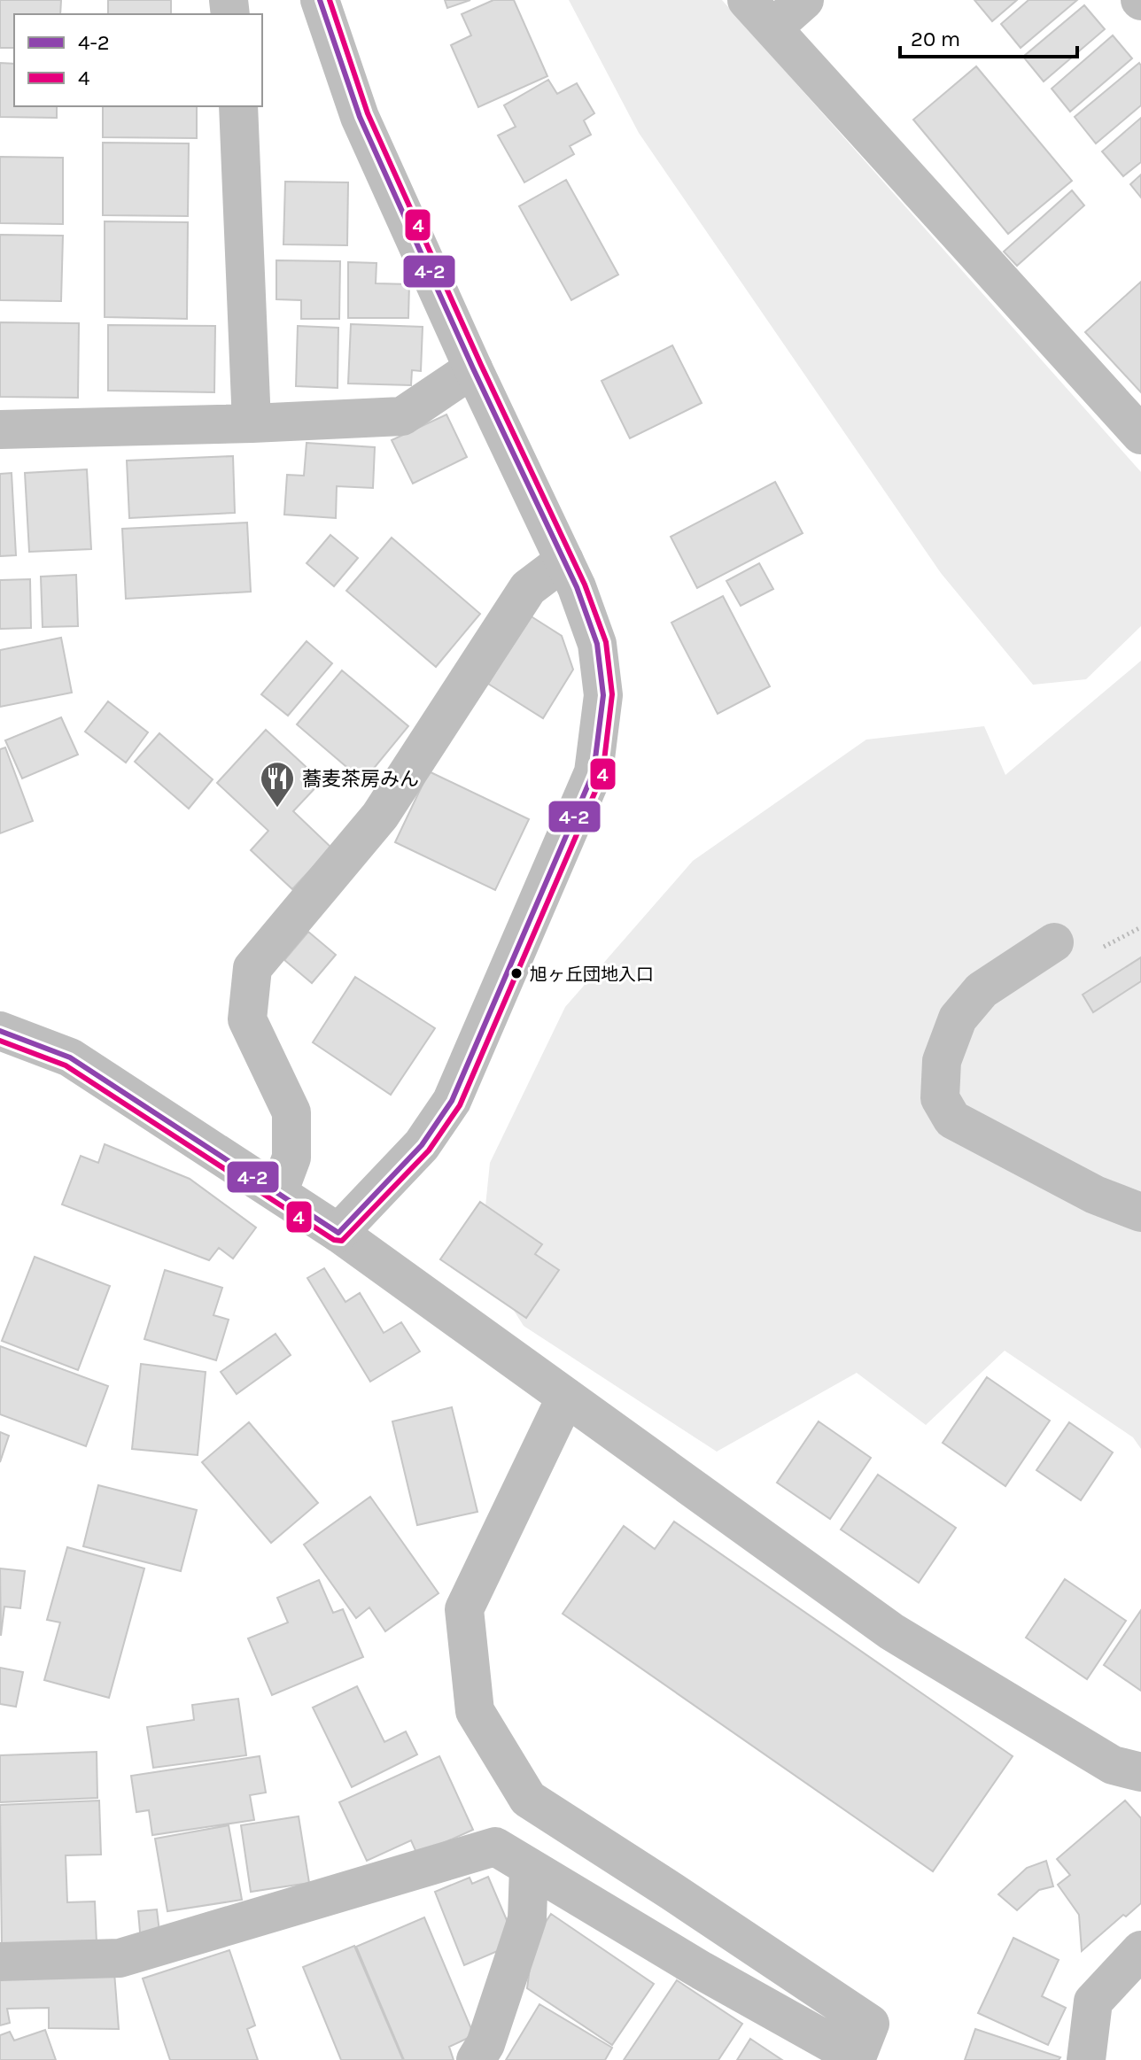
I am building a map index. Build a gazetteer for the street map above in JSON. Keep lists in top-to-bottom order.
{
  "places": {
    "restaurant": ["蕎麦茶房みん"],
    "other": ["旭ヶ丘団地入口"]
  },
  "lines": ["transit line 4-2", "transit line 4"],
  "legend": ["4-2", "4"],
  "scale_bar": "20 m"
}
